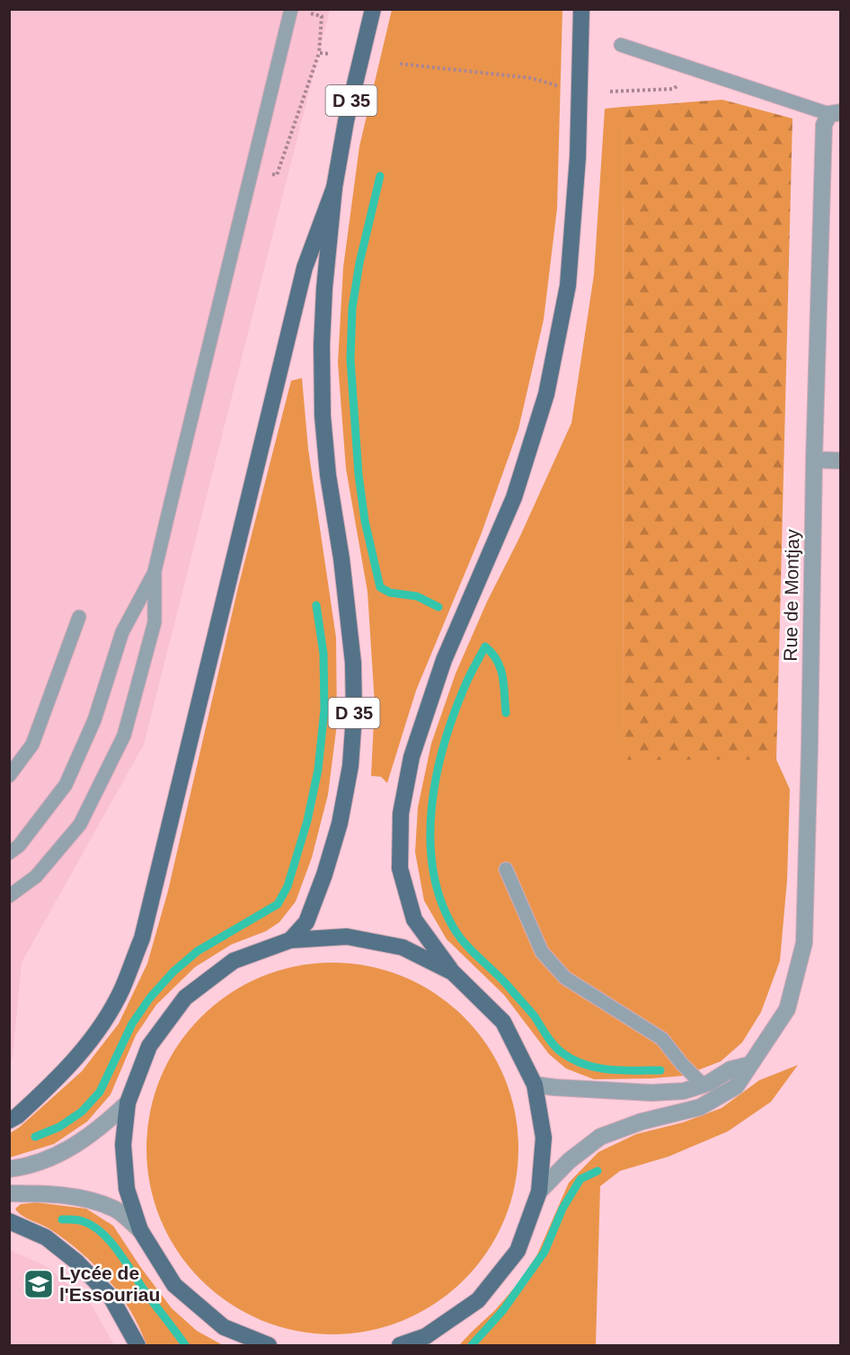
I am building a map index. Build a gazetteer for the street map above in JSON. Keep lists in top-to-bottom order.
{
  "streets": {
    "main road": ["D 35"],
    "street": ["Rue de Montjay"]
  },
  "places": {
    "school or university": ["Lycée de l'Essouriau"]
  }
}
